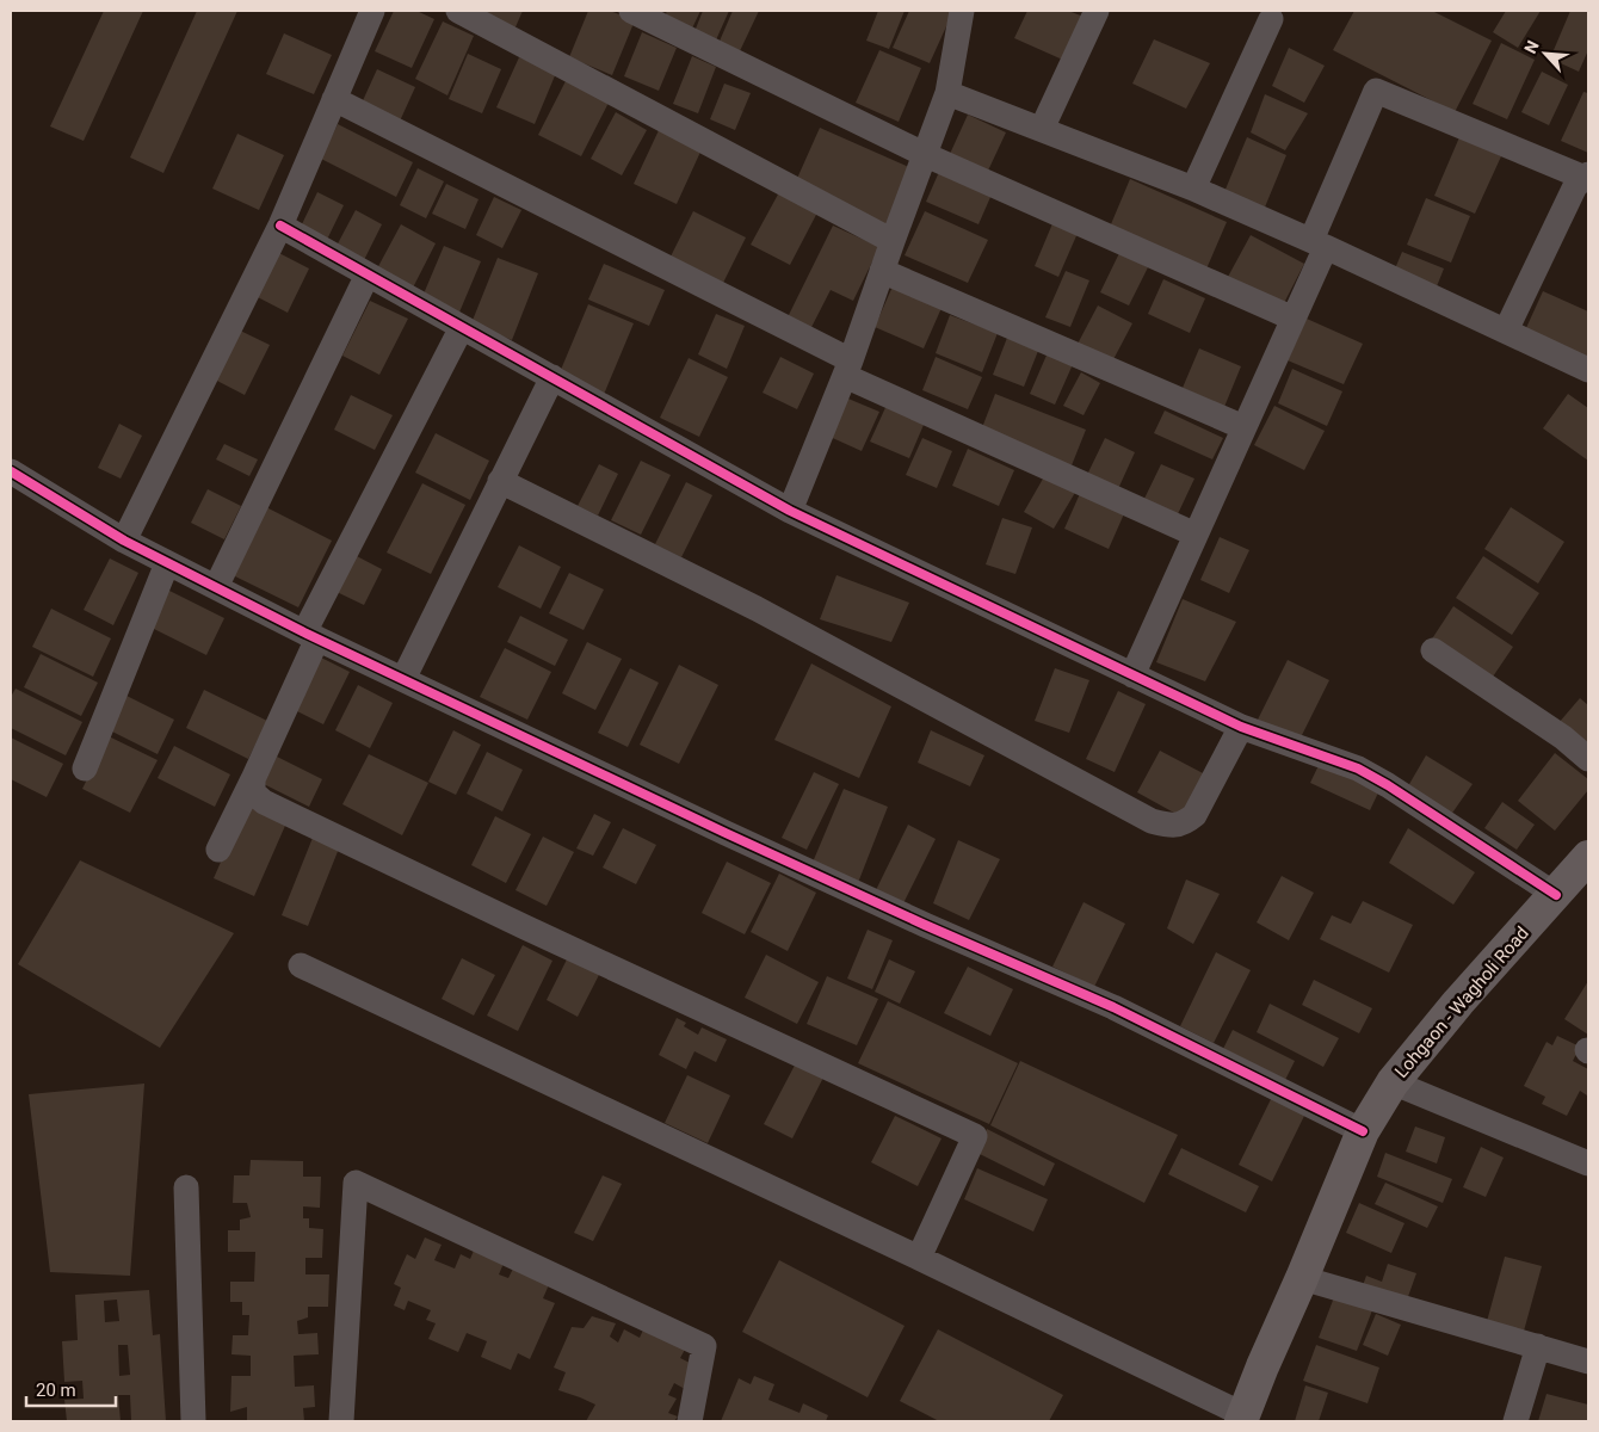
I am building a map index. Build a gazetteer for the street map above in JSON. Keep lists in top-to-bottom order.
{
  "streets": {
    "main road": ["Lohgaon - Wagholi Road"]
  },
  "scale_bar": "20 m",
  "north": "top left"
}
